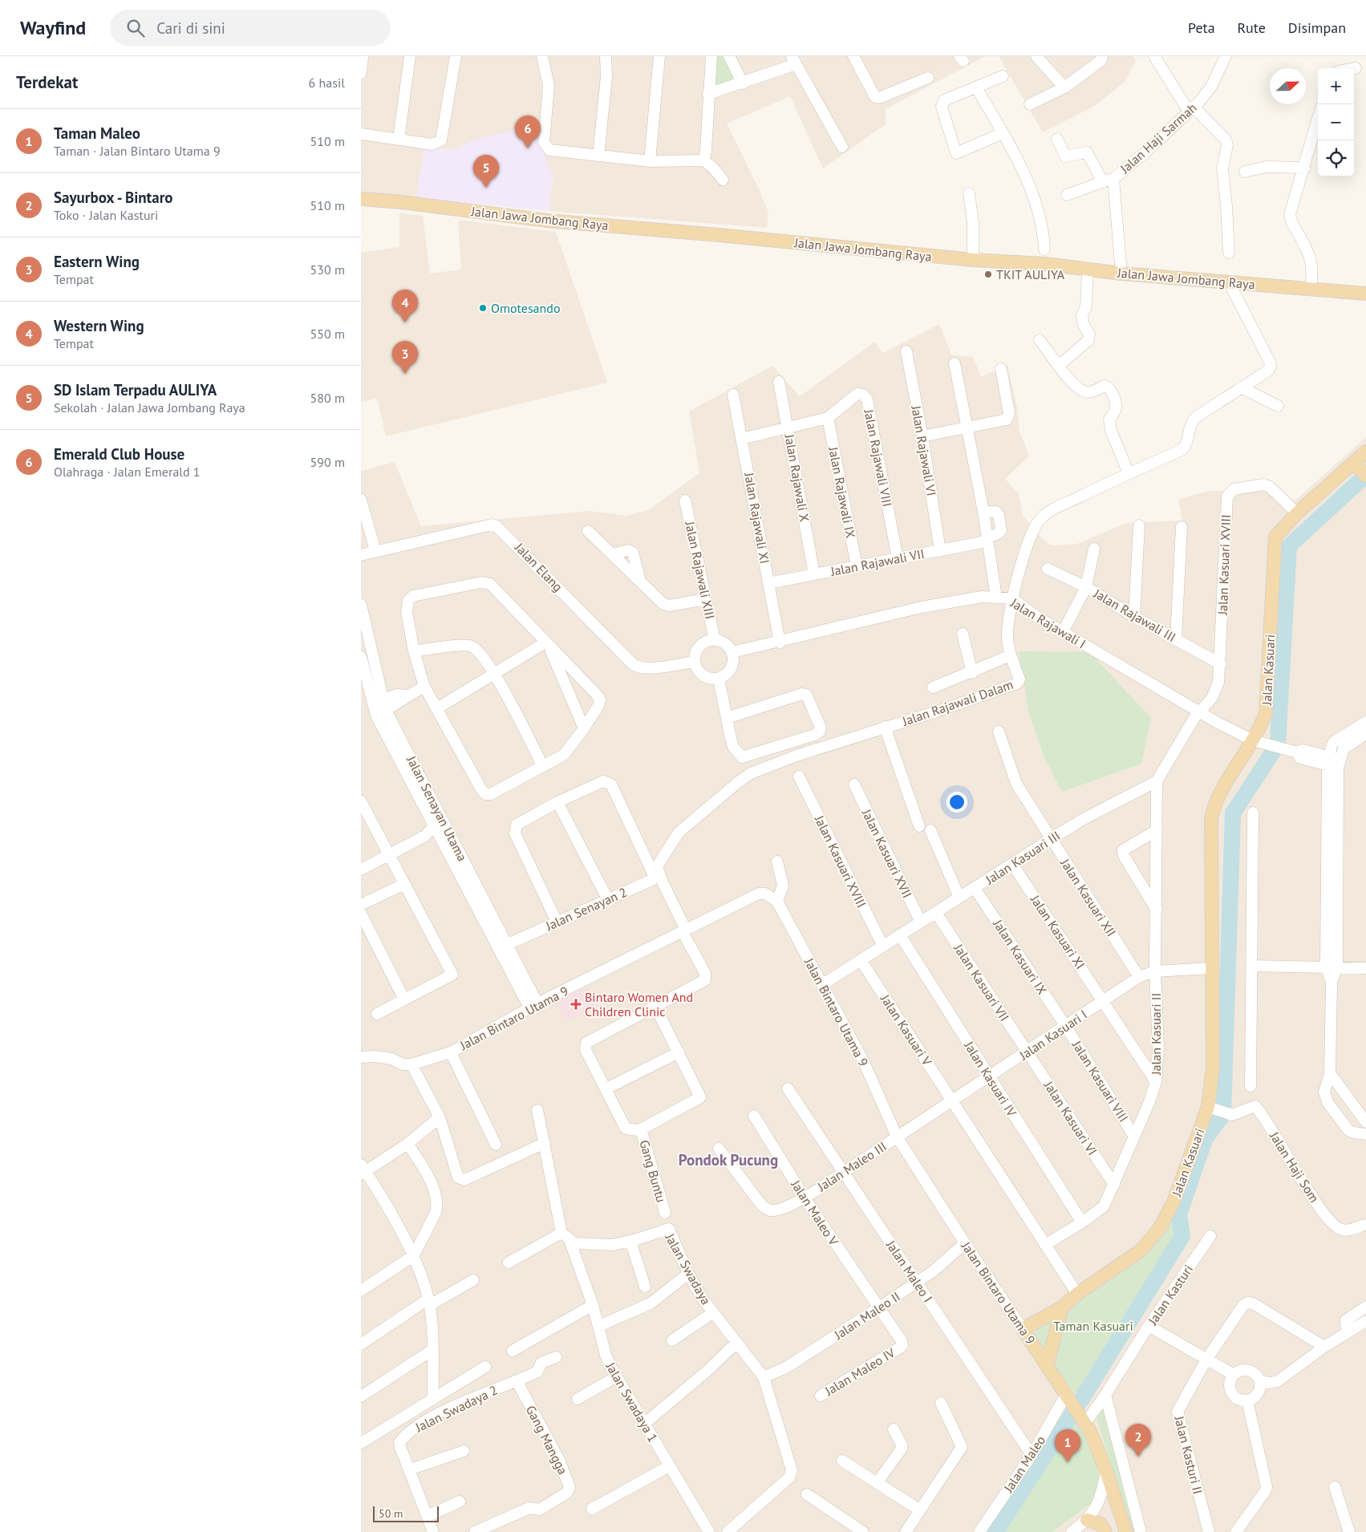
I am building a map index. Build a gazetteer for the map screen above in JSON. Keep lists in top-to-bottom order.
{
  "streets": {
    "main road": ["Jalan Jawa Jombang Raya", "Jalan Kasuari", "Jalan Bintaro Utama 9"],
    "street": [
      "Jalan Haji Sarmah",
      "Jalan Rajawali VI",
      "Jalan Rajawali VIII",
      "Jalan Rajawali X",
      "Jalan Rajawali IX",
      "Jalan Rajawali XI",
      "Jalan Rajawali VII",
      "Jalan Kasuari XVIII",
      "Jalan Elang",
      "Jalan Rajawali XIII",
      "Jalan Rajawali III",
      "Jalan Rajawali I",
      "Jalan Rajawali Dalam",
      "Jalan Senayan Utama",
      "Jalan Kasuari XVII",
      "Jalan Kasuari III",
      "Jalan Kasuari XII",
      "Jalan Senayan 2",
      "Jalan Kasuari XI",
      "Jalan Kasuari IX",
      "Jalan Kasuari VII",
      "Jalan Kasuari V",
      "Jalan Kasuari II",
      "Jalan Kasuari I",
      "Jalan Kasuari IV",
      "Jalan Kasuari VIII",
      "Jalan Kasuari VI",
      "Jalan Maleo III",
      "Jalan Haji Som",
      "Gang Buntu",
      "Jalan Maleo V",
      "Jalan Swadaya",
      "Jalan Maleo I",
      "Jalan Kasturi",
      "Jalan Maleo II",
      "Jalan Maleo IV",
      "Jalan Swadaya 1",
      "Jalan Swadaya 2",
      "Gang Mangga",
      "Jalan Kasturi II",
      "Jalan Maleo"
    ]
  },
  "crossings": [
    ["Jalan Haji Sarmah", "Jalan Jawa Jombang Raya"],
    ["Jalan Jawa Jombang Raya", "Jalan Rajawali Dalam"],
    ["Jalan Rajawali VI", "Jalan Rajawali VII"],
    ["Jalan Rajawali VIII", "Jalan Rajawali X"],
    ["Jalan Rajawali VIII", "Jalan Rajawali IX"],
    ["Jalan Rajawali VIII", "Jalan Rajawali XI"],
    ["Jalan Rajawali VIII", "Jalan Rajawali VII"],
    ["Jalan Rajawali X", "Jalan Rajawali VII"],
    ["Jalan Rajawali IX", "Jalan Rajawali VII"],
    ["Jalan Rajawali XI", "Jalan Rajawali VII"],
    ["Jalan Rajawali XI", "Jalan Rajawali I"],
    ["Jalan Kasuari XVIII", "Jalan Rajawali III"],
    ["Jalan Kasuari XVIII", "Jalan Rajawali I"],
    ["Jalan Kasuari XVIII", "Jalan Kasuari"],
    ["Jalan Kasuari XVIII", "Jalan Kasuari III"],
    ["Jalan Elang", "Jalan Rajawali XIII"],
    ["Jalan Elang", "Jalan Rajawali I"],
    ["Jalan Rajawali XIII", "Jalan Rajawali I"],
    ["Jalan Rajawali I", "Jalan Kasuari"],
    ["Jalan Rajawali I", "Jalan Rajawali Dalam"],
    ["Jalan Kasuari", "Jalan Bintaro Utama 9"],
    ["Jalan Kasuari", "Jalan Haji Som"],
    ["Jalan Rajawali Dalam", "Jalan Bintaro Utama 9"],
    ["Jalan Senayan Utama", "Jalan Senayan 2"],
    ["Jalan Senayan Utama", "Jalan Bintaro Utama 9"],
    ["Jalan Kasuari XVII", "Jalan Kasuari III"],
    ["Jalan Kasuari III", "Jalan Kasuari XII"],
    ["Jalan Kasuari III", "Jalan Kasuari XI"],
    ["Jalan Kasuari III", "Jalan Kasuari IX"],
    ["Jalan Kasuari III", "Jalan Kasuari VII"],
    ["Jalan Kasuari III", "Jalan Bintaro Utama 9"],
    ["Jalan Kasuari III", "Jalan Kasuari V"],
    ["Jalan Kasuari III", "Jalan Kasuari II"],
    ["Jalan Kasuari III", "Jalan Kasuari IV"],
    ["Jalan Kasuari XII", "Jalan Kasuari I"],
    ["Jalan Kasuari XI", "Jalan Kasuari II"],
    ["Jalan Kasuari XI", "Jalan Kasuari I"],
    ["Jalan Kasuari IX", "Jalan Kasuari I"],
    ["Jalan Kasuari IX", "Jalan Kasuari VIII"],
    ["Jalan Kasuari VII", "Jalan Kasuari I"],
    ["Jalan Kasuari VII", "Jalan Kasuari VI"],
    ["Jalan Bintaro Utama 9", "Jalan Kasuari I"],
    ["Jalan Bintaro Utama 9", "Jalan Maleo III"],
    ["Jalan Bintaro Utama 9", "Jalan Kasturi"],
    ["Jalan Bintaro Utama 9", "Jalan Maleo II"],
    ["Jalan Bintaro Utama 9", "Jalan Maleo"],
    ["Jalan Kasuari V", "Jalan Kasuari I"],
    ["Jalan Kasuari II", "Jalan Kasuari I"],
    ["Jalan Kasuari II", "Jalan Kasuari IV"],
    ["Jalan Kasuari II", "Jalan Kasuari VIII"],
    ["Jalan Kasuari II", "Jalan Kasuari VI"],
    ["Jalan Kasuari I", "Jalan Kasuari IV"],
    ["Jalan Kasuari I", "Jalan Kasuari VIII"],
    ["Jalan Kasuari I", "Jalan Kasuari VI"],
    ["Jalan Kasuari I", "Jalan Maleo III"],
    ["Jalan Maleo III", "Jalan Maleo V"],
    ["Jalan Maleo III", "Jalan Maleo I"],
    ["Jalan Maleo V", "Jalan Maleo II"],
    ["Jalan Maleo V", "Jalan Maleo IV"],
    ["Jalan Swadaya", "Jalan Maleo II"],
    ["Jalan Swadaya", "Jalan Swadaya 1"],
    ["Jalan Maleo I", "Jalan Maleo II"],
    ["Jalan Maleo I", "Jalan Maleo"],
    ["Jalan Maleo II", "Jalan Maleo IV"],
    ["Jalan Swadaya 2", "Gang Mangga"]
  ],
  "districts": ["Pondok Pucung"],
  "parks": ["Taman Kasuari"],
  "places": {
    "other": ["TKIT AULIYA", "Omotesando"],
    "health": ["Bintaro Women And Children Clinic"]
  },
  "scale_bar": "50 m",
  "north": "right",
  "page": {
    "header": "Wayfind",
    "search": "Cari di sini",
    "nav": ["Peta", "Rute", "Disimpan"],
    "heading": ["Terdekat", "6 hasil"],
    "map_buttons": ["+", "−"],
    "list": [
      {
        "mark": "1",
        "name": "Taman Maleo",
        "note": "Taman · Jalan Bintaro Utama 9",
        "value": "510 m"
      },
      {
        "mark": "2",
        "name": "Sayurbox - Bintaro",
        "note": "Toko · Jalan Kasturi",
        "value": "510 m"
      },
      {
        "mark": "3",
        "name": "Eastern Wing",
        "note": "Tempat",
        "value": "530 m"
      },
      {
        "mark": "4",
        "name": "Western Wing",
        "note": "Tempat",
        "value": "550 m"
      },
      {
        "mark": "5",
        "name": "SD Islam Terpadu AULIYA",
        "note": "Sekolah · Jalan Jawa Jombang Raya",
        "value": "580 m"
      },
      {
        "mark": "6",
        "name": "Emerald Club House",
        "note": "Olahraga · Jalan Emerald 1",
        "value": "590 m"
      }
    ],
    "pins": [
      "6",
      "5",
      "4",
      "3",
      "2",
      "1"
    ],
    "scale": "50 m"
  }
}
